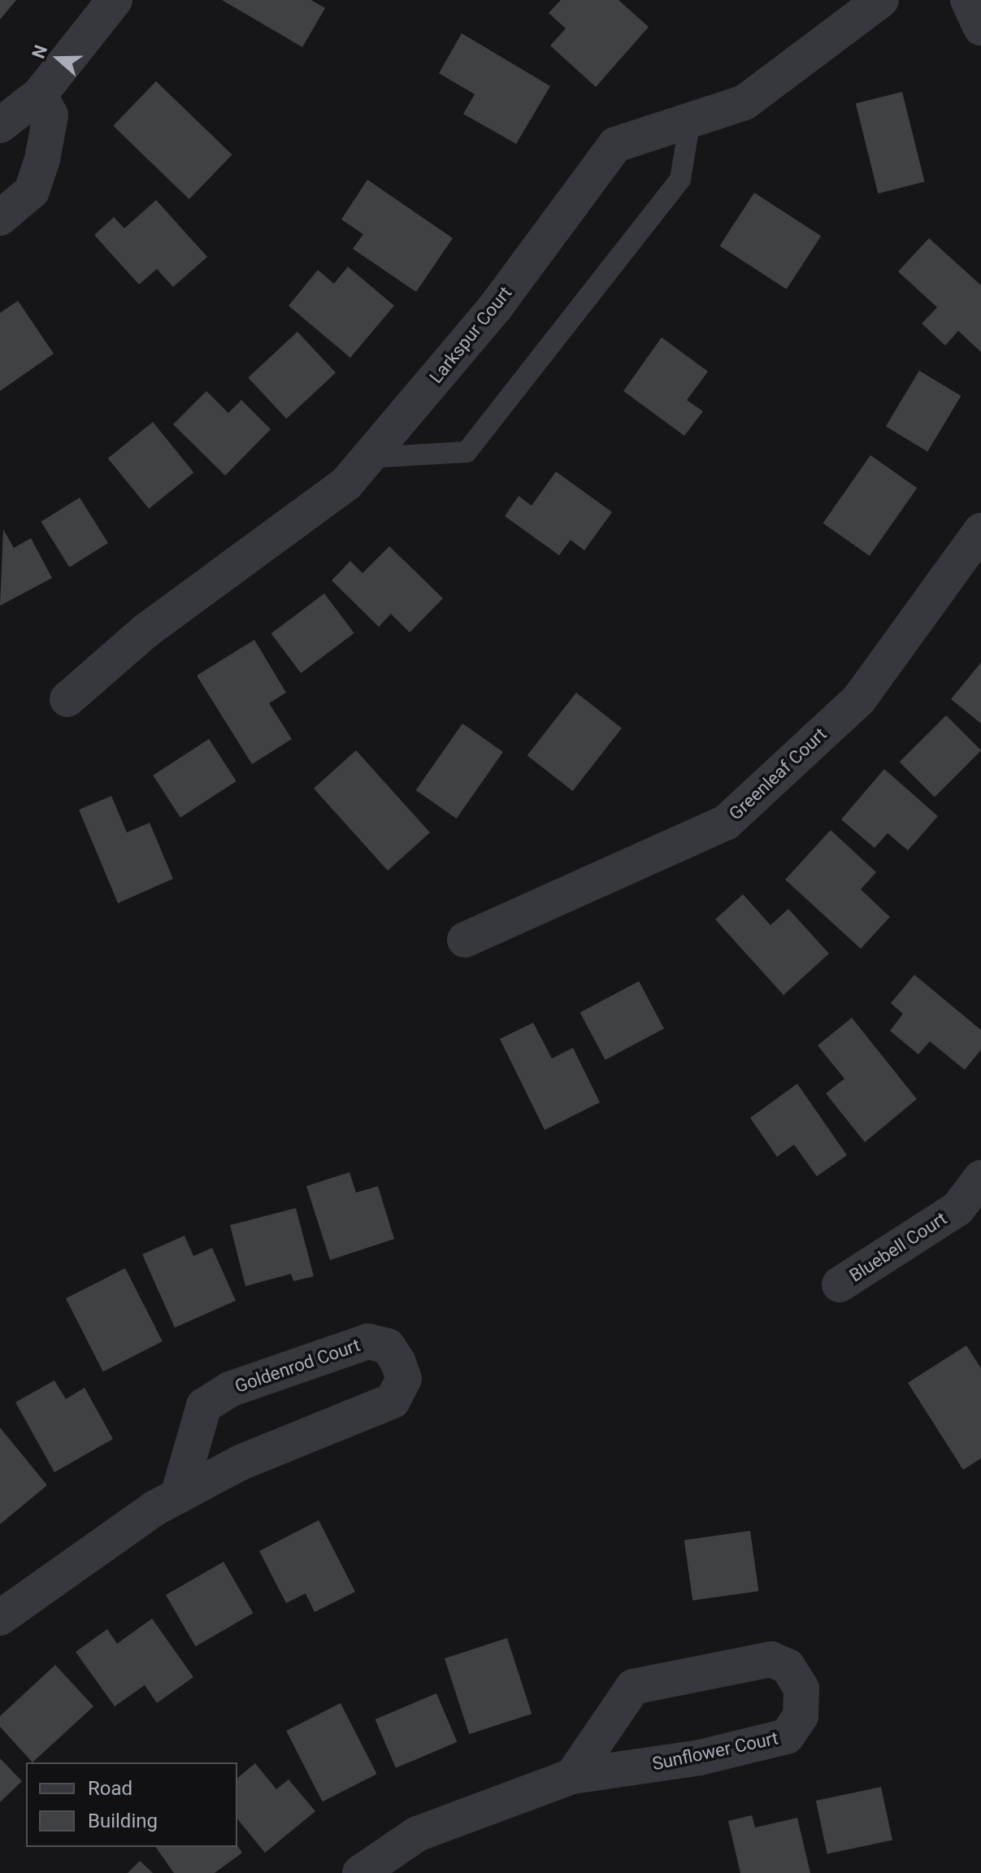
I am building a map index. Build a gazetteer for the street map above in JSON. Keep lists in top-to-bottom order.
{
  "streets": {
    "street": [
      "Larkspur Court",
      "Greenleaf Court",
      "Bluebell Court",
      "Goldenrod Court",
      "Sunflower Court"
    ]
  },
  "legend": ["Road", "Building"],
  "north": "left"
}
